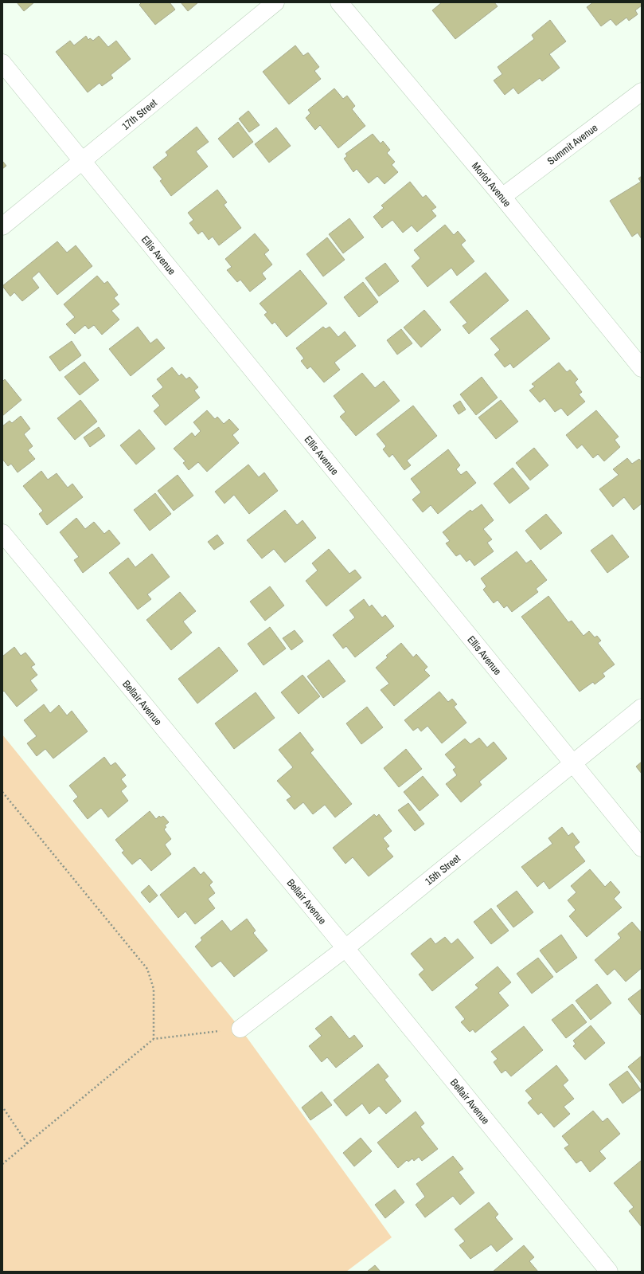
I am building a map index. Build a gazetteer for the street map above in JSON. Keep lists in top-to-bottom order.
{
  "streets": {
    "street": [
      "17th Street",
      "Summit Avenue",
      "Morlot Avenue",
      "Ellis Avenue",
      "Bellair Avenue",
      "15th Street"
    ]
  },
  "crossings": [
    ["17th Street", "Ellis Avenue"],
    ["Summit Avenue", "Morlot Avenue"],
    ["Ellis Avenue", "15th Street"],
    ["Bellair Avenue", "15th Street"]
  ]
}
